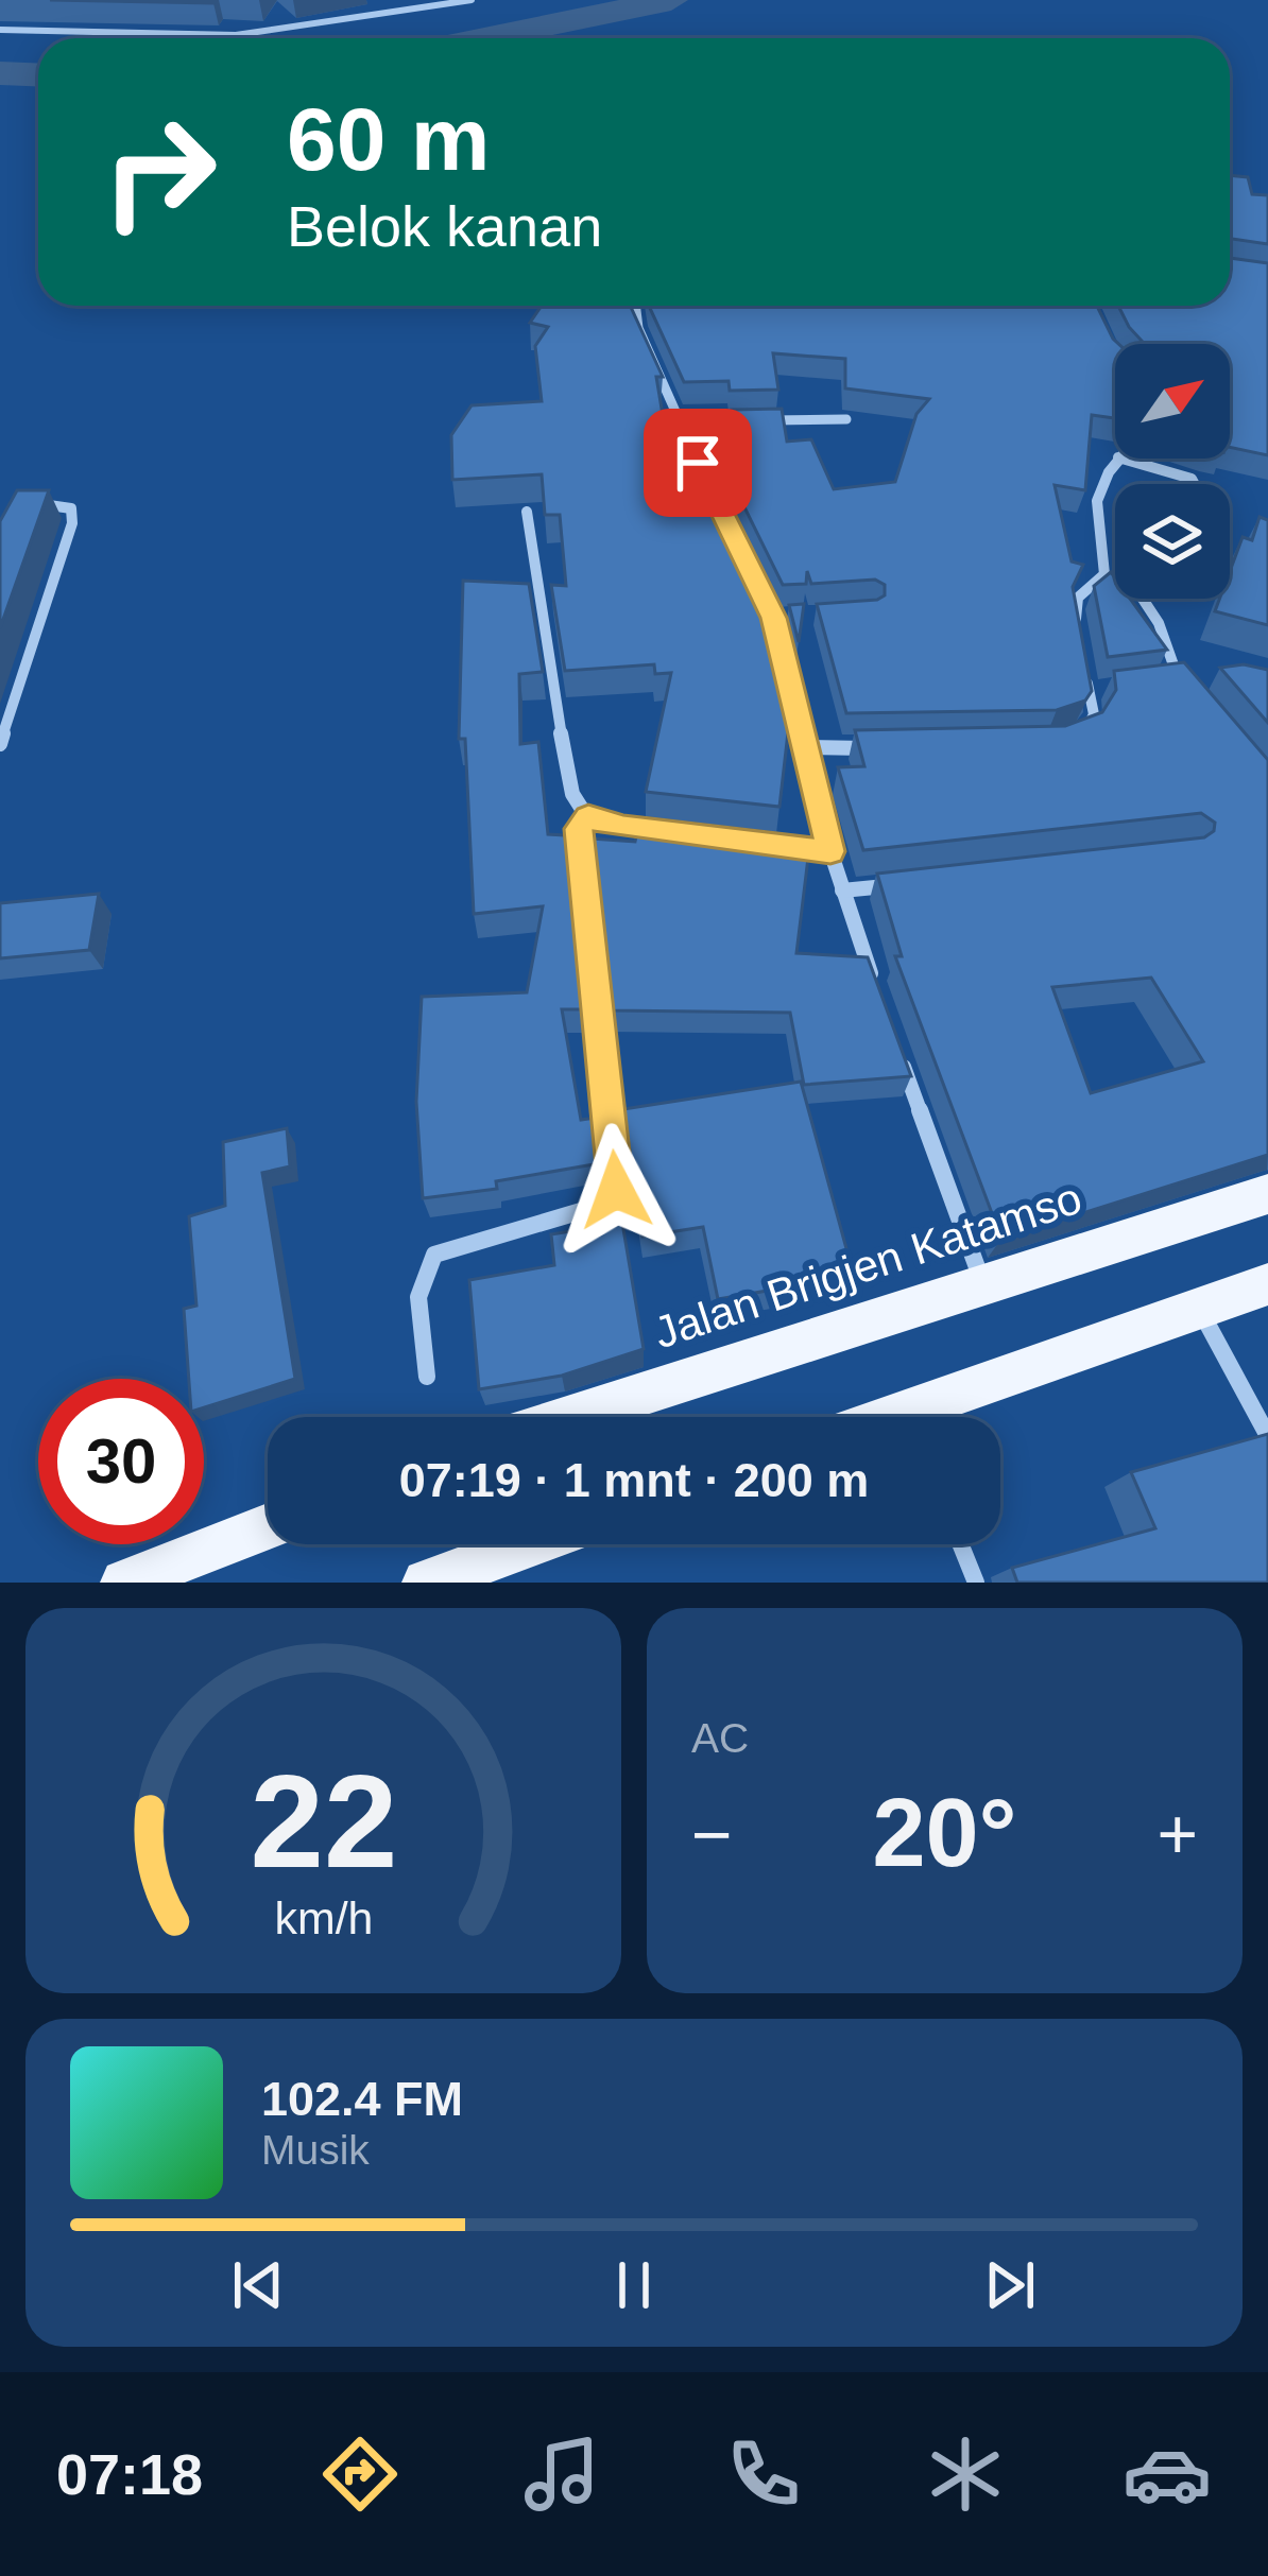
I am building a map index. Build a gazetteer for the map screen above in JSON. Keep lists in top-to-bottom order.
{
  "streets": {
    "main road": ["Jalan Brigjen Katamso"]
  },
  "north": "top right",
  "page": {
    "turn": ["60 m", "Belok kanan"],
    "limit": "30",
    "trip": "07:19 · 1 mnt · 200 m",
    "tile": "AC",
    "heat": ["−", "20°", "+"],
    "song": ["102.4 FM", "Musik"],
    "tabs": "07:18",
    "gauge": ["22", "km/h"]
  }
}
